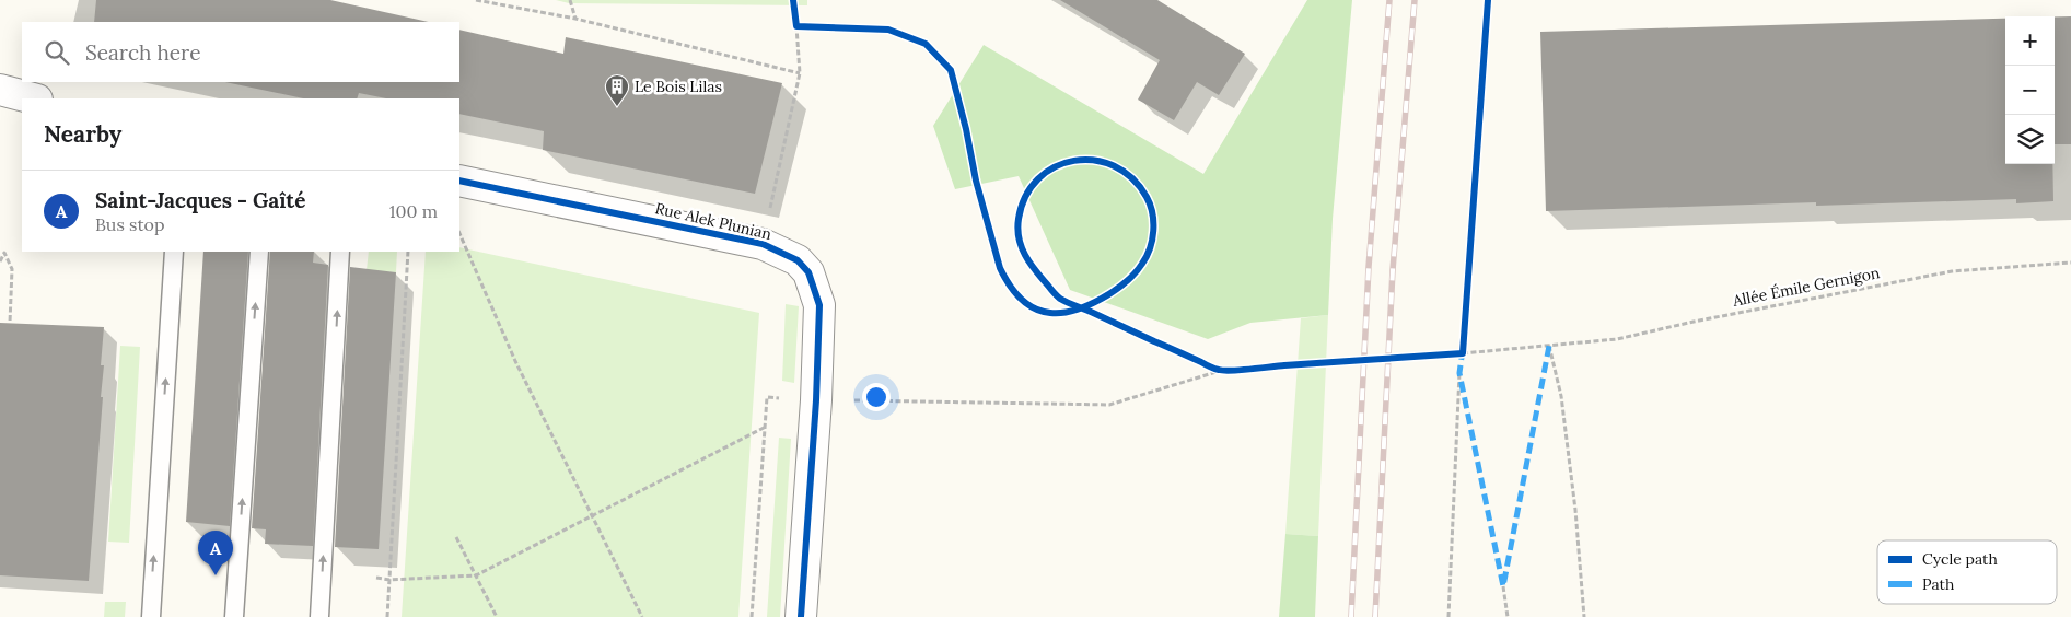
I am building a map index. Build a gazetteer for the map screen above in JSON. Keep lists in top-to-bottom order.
{
  "streets": {
    "street": ["Rue Alek Plunian"],
    "path": ["Allée Émile Gernigon"]
  },
  "places": {
    "building": ["Le Bois Lilas"]
  },
  "legend": ["Cycle path", "Path"],
  "page": {
    "map_buttons": ["+", "−"],
    "search": "Search here",
    "heading": "Nearby",
    "list": [
      {
        "mark": "A",
        "name": "Saint-Jacques - Gaîté",
        "note": "Bus stop",
        "value": "100 m"
      }
    ],
    "pins": "A"
  }
}
